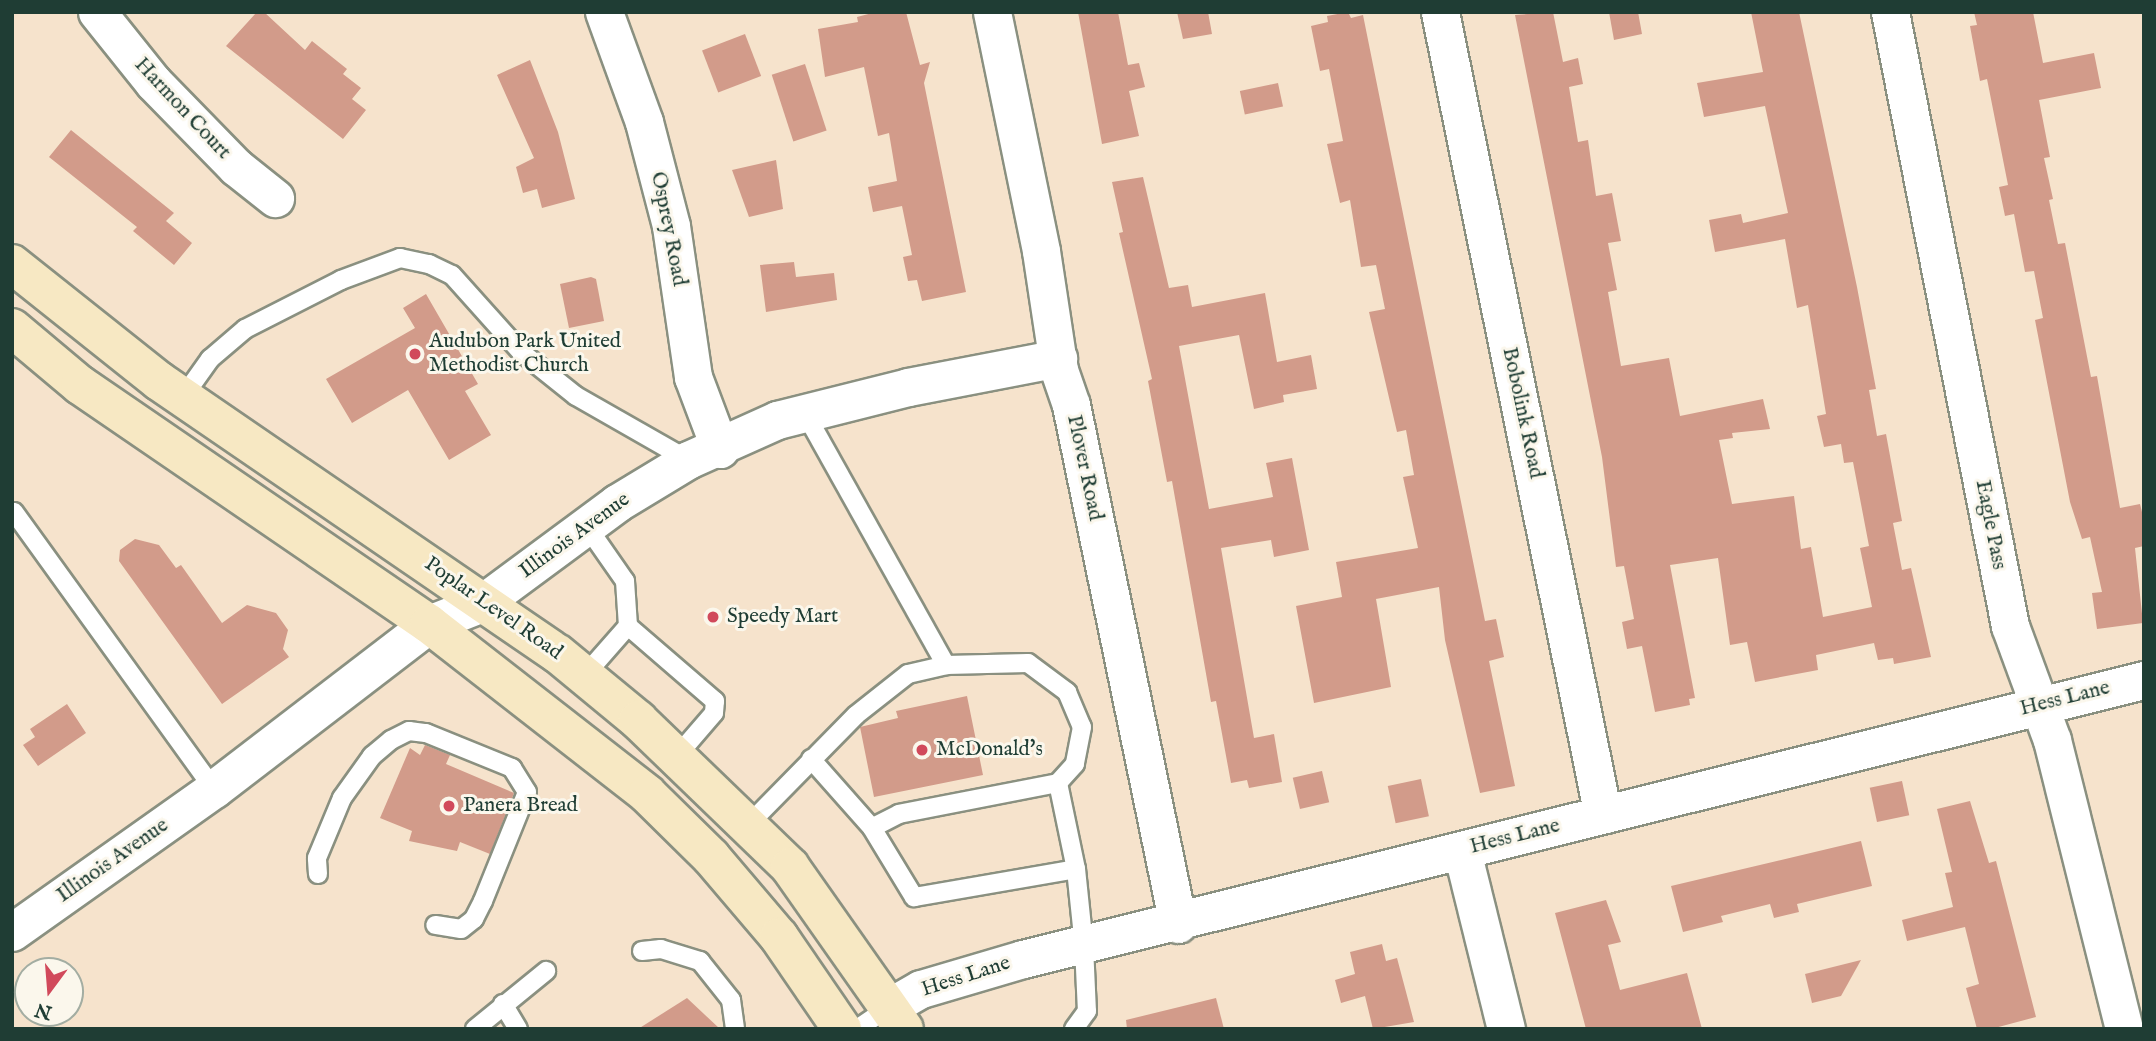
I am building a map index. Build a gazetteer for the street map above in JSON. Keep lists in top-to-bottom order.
{
  "streets": {
    "main road": ["Poplar Level Road"],
    "street": [
      "Harmon Court",
      "Osprey Road",
      "Bobolink Road",
      "Plover Road",
      "Eagle Pass",
      "Illinois Avenue",
      "Hess Lane"
    ]
  },
  "crossings": [
    ["Osprey Road", "Illinois Avenue"],
    ["Bobolink Road", "Hess Lane"],
    ["Plover Road", "Illinois Avenue"],
    ["Plover Road", "Hess Lane"],
    ["Eagle Pass", "Hess Lane"],
    ["Illinois Avenue", "Poplar Level Road"],
    ["Poplar Level Road", "Hess Lane"]
  ],
  "places": [
    "Audubon Park United Methodist Church",
    "Speedy Mart",
    "McDonald's",
    "Panera Bread"
  ],
  "north": "bottom"
}
